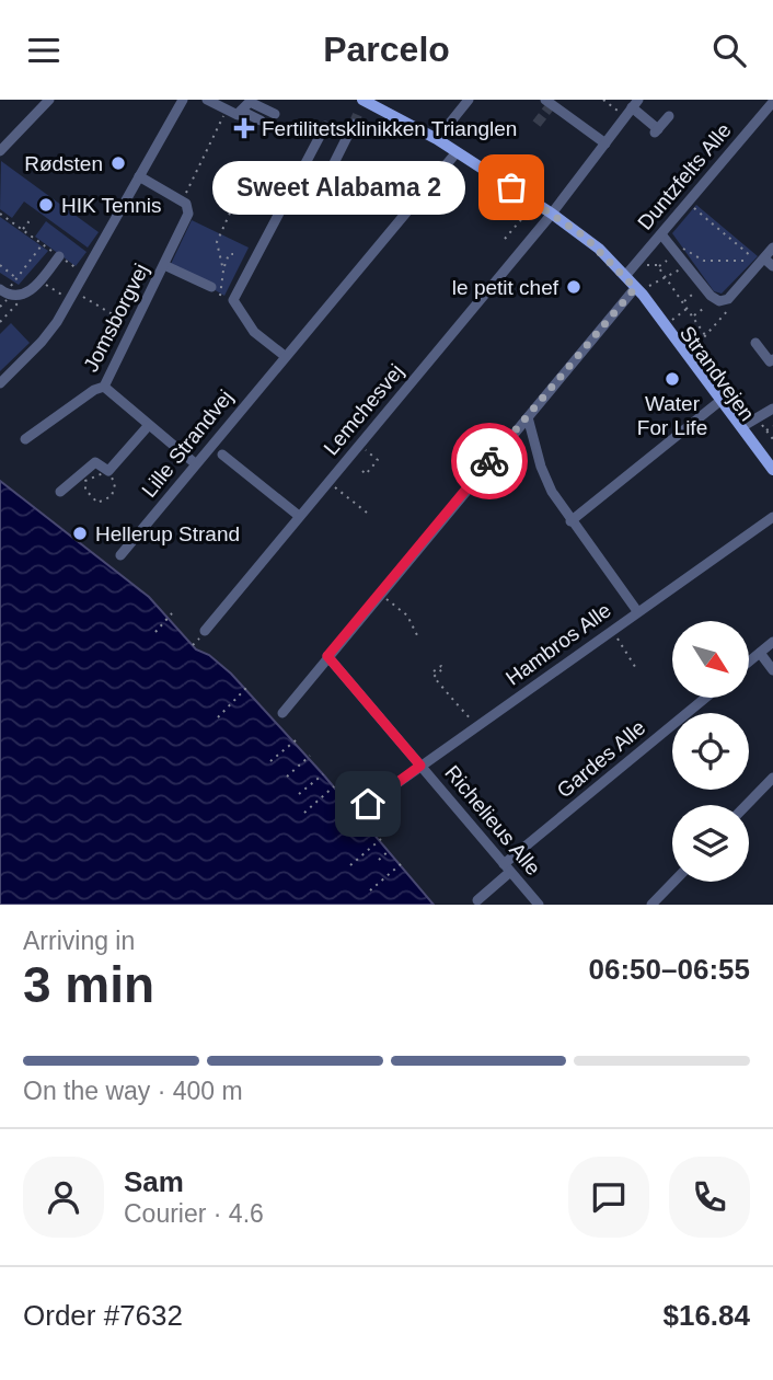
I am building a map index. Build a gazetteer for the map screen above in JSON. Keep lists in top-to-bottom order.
{
  "streets": {
    "main road": ["Strandvejen"],
    "street": [
      "Duntzfelts Alle",
      "Jomsborgvej",
      "Lemchesvej",
      "Lille Strandvej",
      "Hambros Alle",
      "Gardes Alle",
      "Richelieus Alle"
    ]
  },
  "crossings": [
    ["Duntzfelts Alle", "Strandvejen"],
    ["Strandvejen", "Lemchesvej"],
    ["Strandvejen", "Lille Strandvej"],
    ["Hambros Alle", "Richelieus Alle"],
    ["Gardes Alle", "Richelieus Alle"]
  ],
  "places": {
    "health": ["Fertilitetsklinikken Trianglen"],
    "other": [
      "Rødsten",
      "Sweet Alabama 2",
      "HIK Tennis",
      "le petit chef",
      "Water For Life",
      "Hellerup Strand"
    ]
  },
  "north": "bottom right",
  "page": {
    "header": "Parcelo",
    "bubble": "Sweet Alabama 2",
    "heading": ["3 min", "Arriving in", "06:50–06:55"],
    "panel": [
      "Sam",
      "Courier · 4.6",
      "Order #7632",
      "$16.84"
    ],
    "bar": "On the way · 400 m"
  }
}
